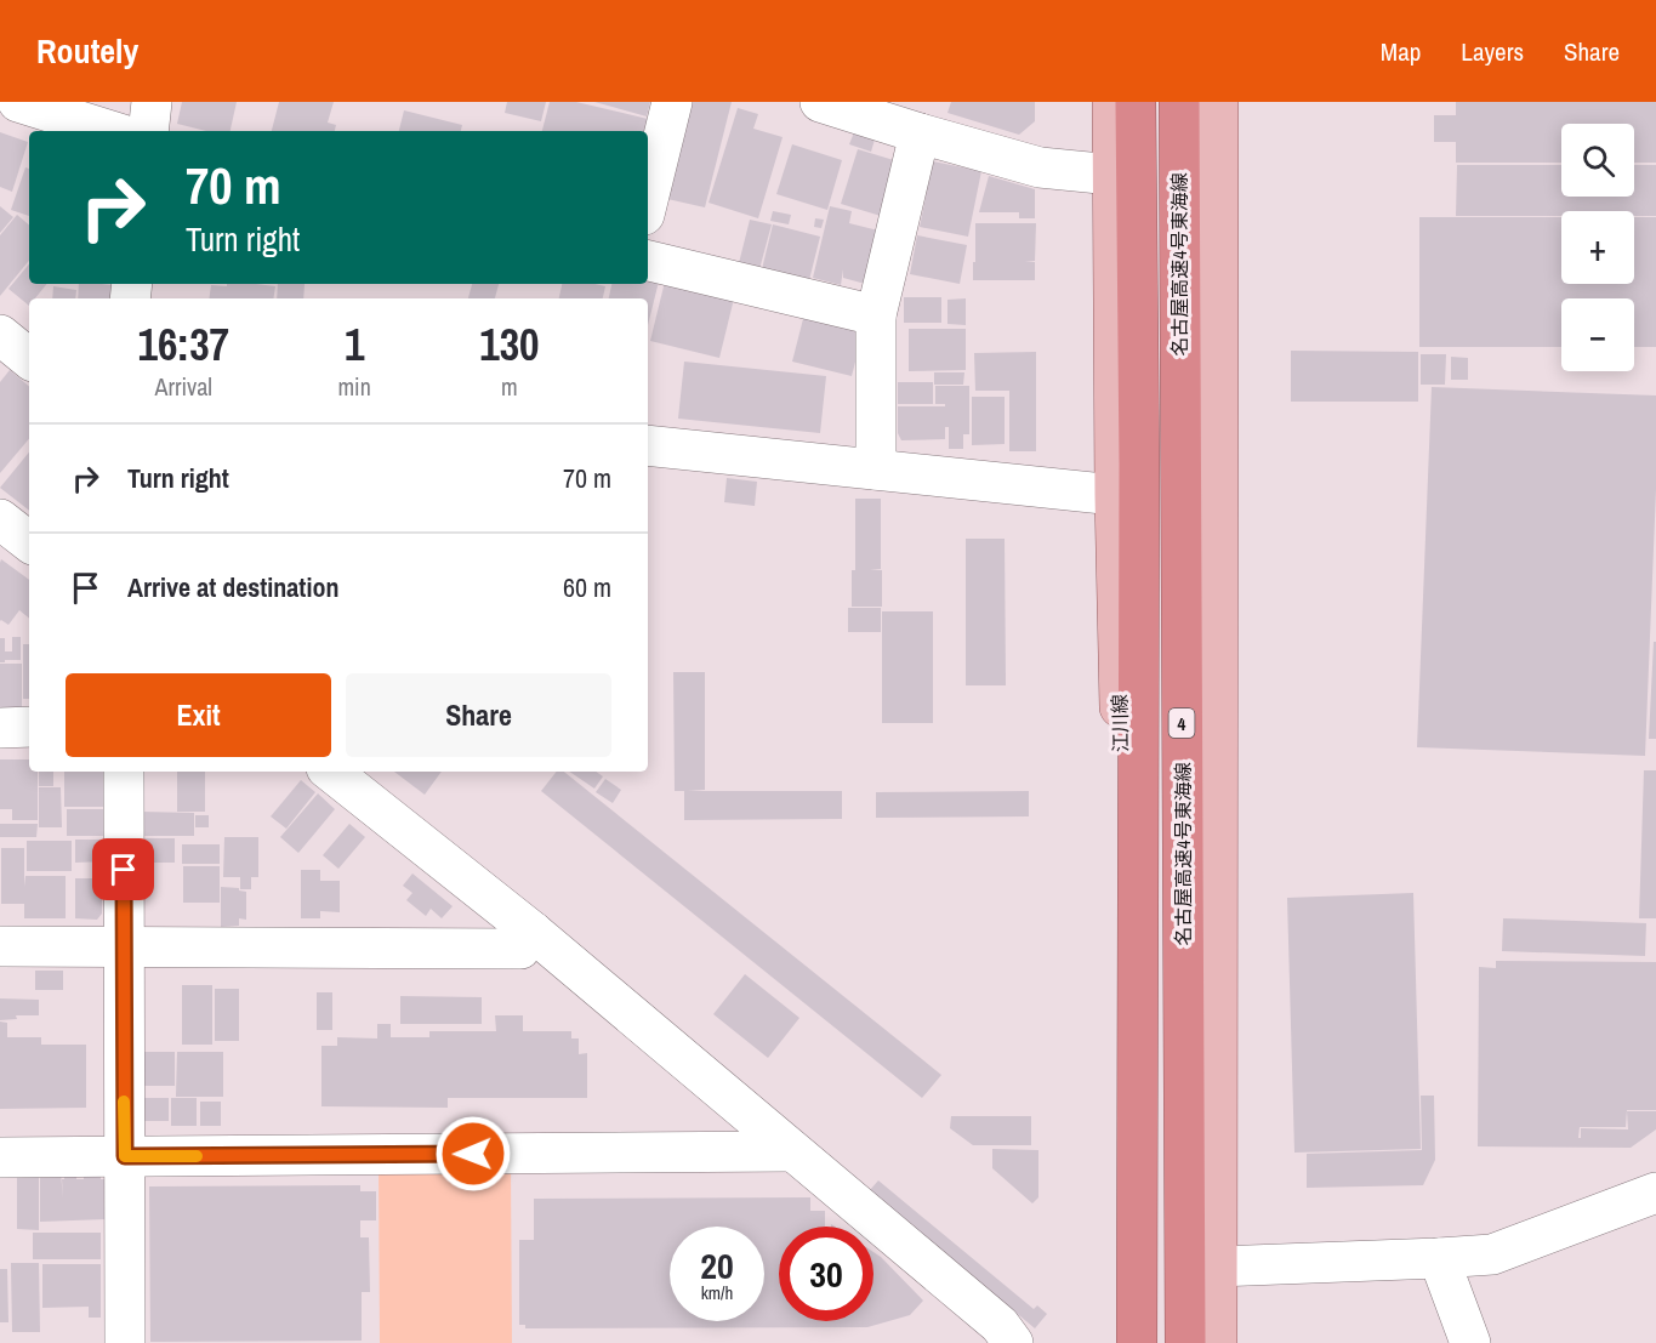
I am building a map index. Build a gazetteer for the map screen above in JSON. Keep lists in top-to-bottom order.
{
  "streets": {
    "highway": ["名古屋高速4号東海線", "4"],
    "main road": ["江川線"]
  },
  "crossings": [
    ["名古屋高速4号東海線", "江川線"]
  ],
  "page": {
    "header": "Routely",
    "nav": ["Map", "Layers", "Share"],
    "map_buttons": ["+", "−"],
    "turn": ["70 m", "Turn right"],
    "eta": [
      "16:37",
      "Arrival",
      "1",
      "min",
      "130",
      "m"
    ],
    "list": [
      {
        "name": "Turn right",
        "value": "70 m"
      },
      {
        "name": "Arrive at destination",
        "value": "60 m"
      }
    ],
    "buttons": ["Exit", "Share"],
    "speed": "20 km/h",
    "limit": "30"
  }
}
